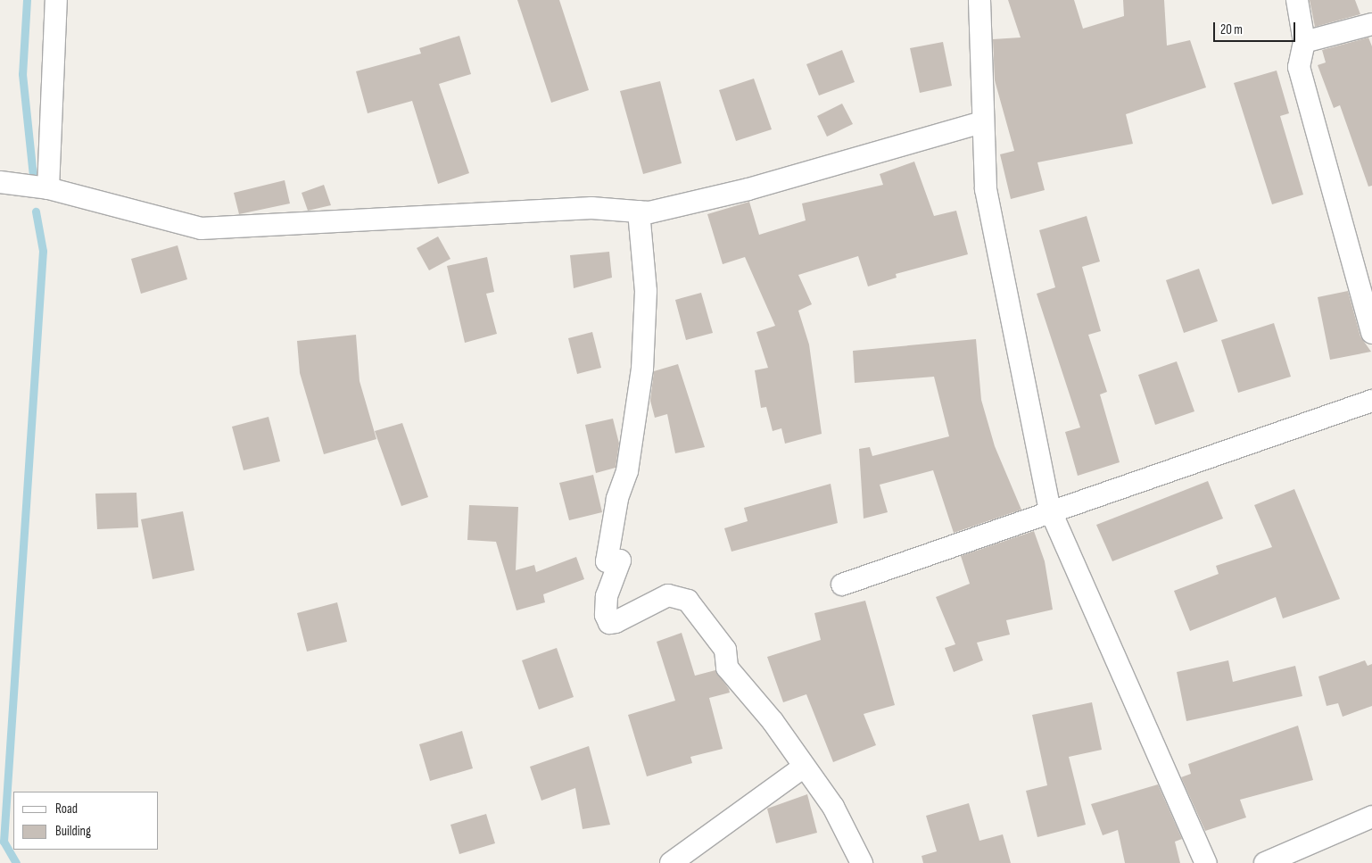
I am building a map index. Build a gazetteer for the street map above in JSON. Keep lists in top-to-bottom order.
{
  "legend": ["Road", "Building"],
  "scale_bar": "20 m"
}
